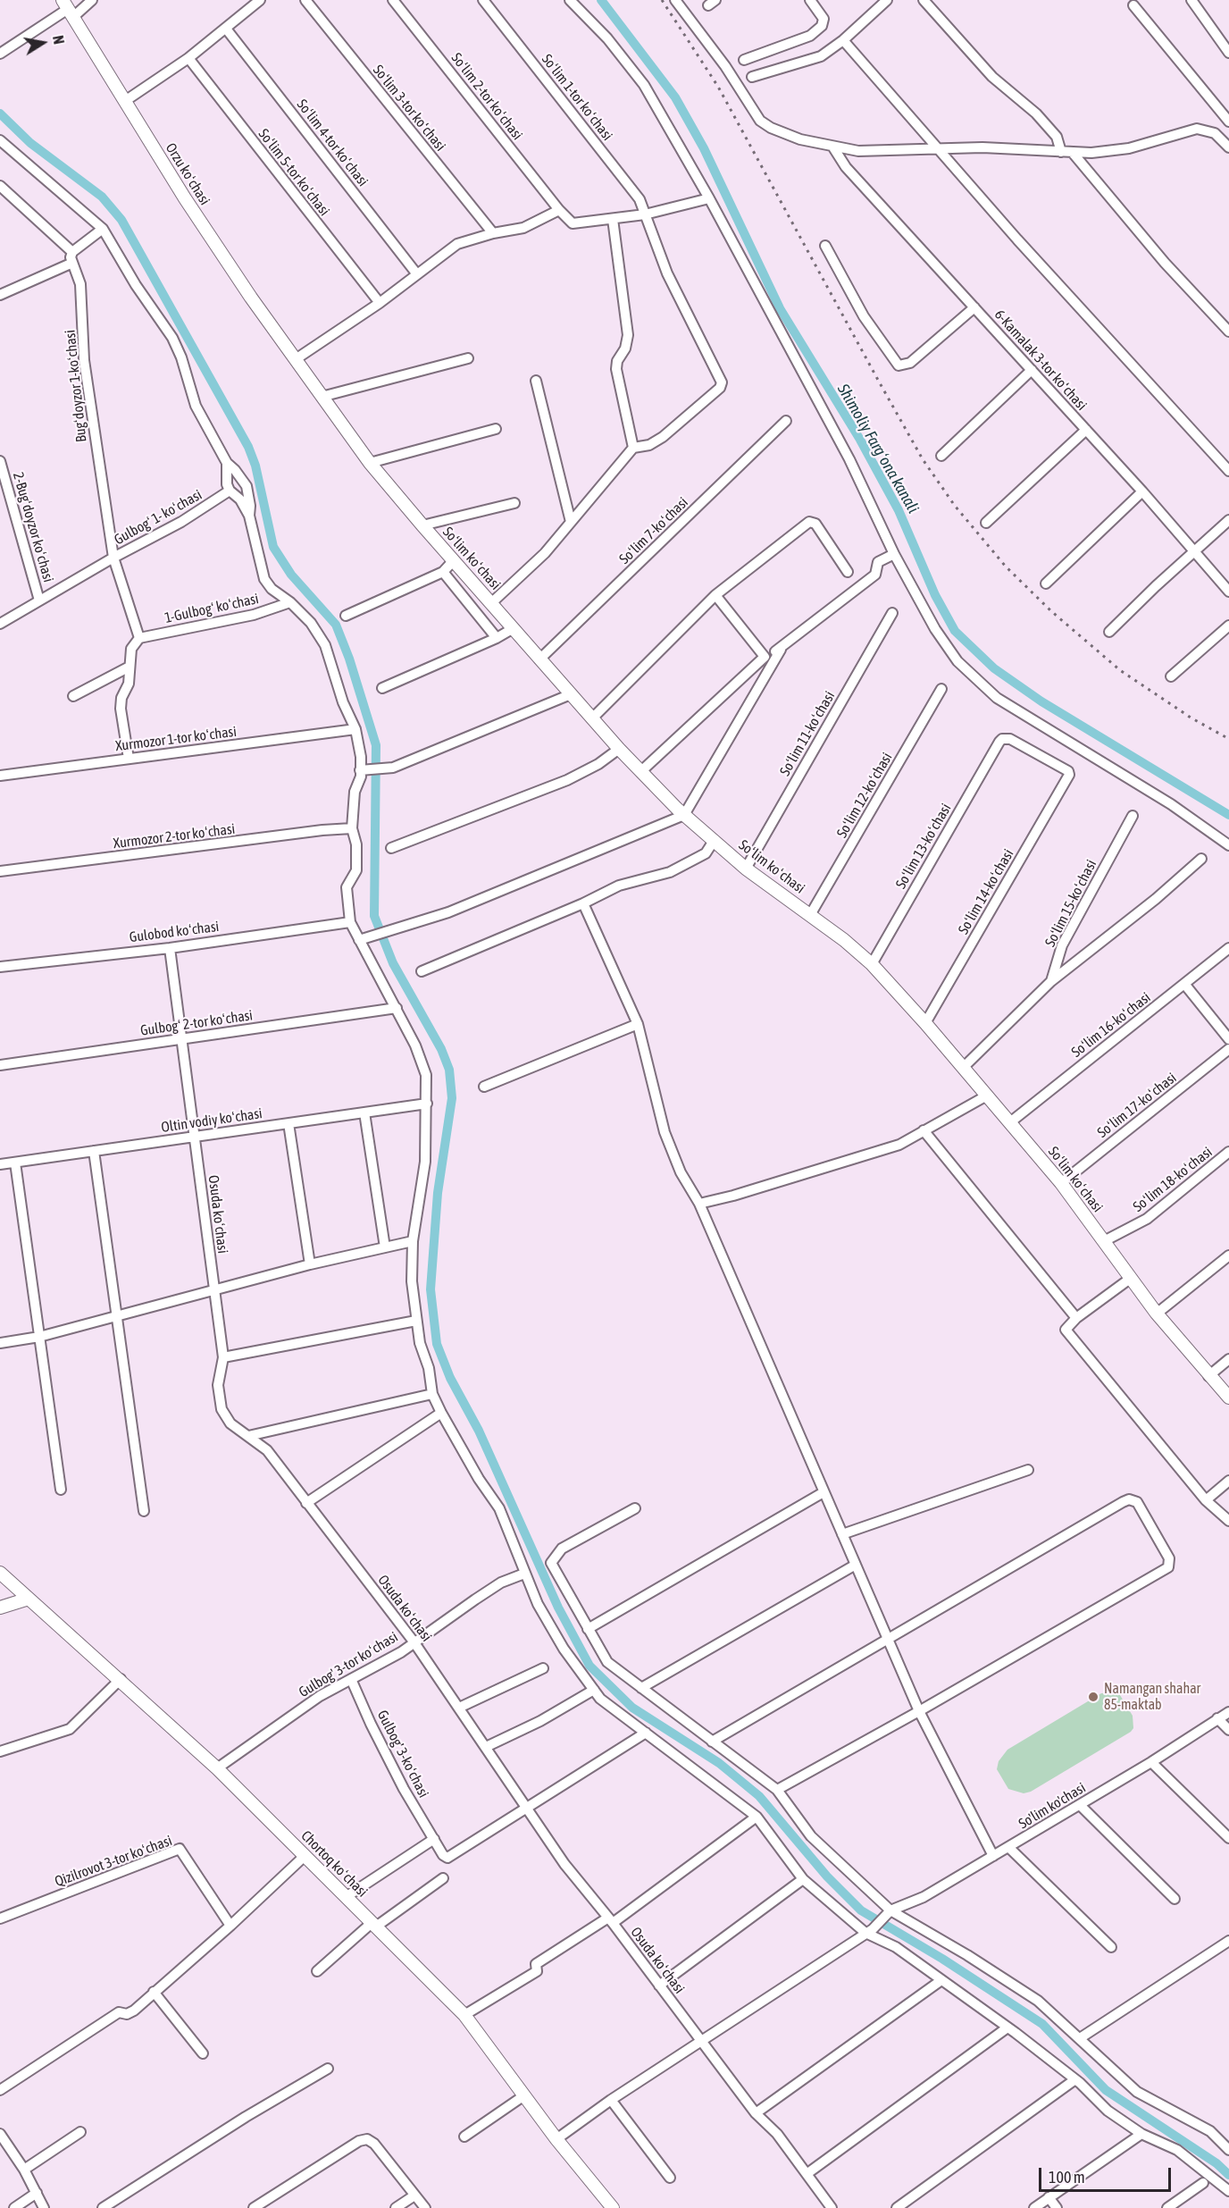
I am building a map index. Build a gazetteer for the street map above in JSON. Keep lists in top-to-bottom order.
{
  "streets": {
    "street": [
      "Soʻlim 2-tor koʻchasi",
      "Soʻlim 1-tor koʻchasi",
      "Soʻlim 3-tor koʻchasi",
      "Soʻlim 4-tor koʻchasi",
      "Soʻlim 5-tor koʻchasi",
      "Orzu koʻchasi",
      "6-Kamalak 3-tor koʻchasi",
      "Bugʻdoyzor 1-koʻchasi",
      "Gulbogʻ 1- koʻchasi",
      "2-Bugʻdoyzor koʻchasi",
      "Soʻlim 7-koʻchasi",
      "Soʻlim koʻchasi",
      "1-Gulbogʻ koʻchasi",
      "Soʻlim 11-koʻchasi",
      "Xurmozor 1-tor koʻchasi",
      "Soʻlim 12-koʻchasi",
      "Xurmozor 2-tor koʻchasi",
      "Soʻlim 13-koʻchasi",
      "Soʻlim 14-koʻchasi",
      "Soʻlim 15-koʻchasi",
      "Gulobod koʻchasi",
      "Gulbogʻ 2-tor koʻchasi",
      "Soʻlim 16-koʻchasi",
      "Soʻlim 17-koʻchasi",
      "Oltin vodiy koʻchasi",
      "Soʻlim 18-koʻchasi",
      "Osuda koʻchasi",
      "Gulbog' 3-tor koʻchasi",
      "Gulbog' 3-koʻchasi",
      "So'lim ko'chasi",
      "Qizilrovot 3-tor koʻchasi",
      "Chortoq koʻchasi"
    ]
  },
  "crossings": [
    ["Orzu koʻchasi", "Soʻlim koʻchasi"],
    ["Bugʻdoyzor 1-koʻchasi", "Gulbogʻ 1- koʻchasi"],
    ["Gulbogʻ 1- koʻchasi", "1-Gulbogʻ koʻchasi"],
    ["Soʻlim 7-koʻchasi", "Soʻlim koʻchasi"],
    ["Soʻlim koʻchasi", "Soʻlim 11-koʻchasi"],
    ["Soʻlim koʻchasi", "Soʻlim 12-koʻchasi"],
    ["Soʻlim koʻchasi", "Soʻlim 13-koʻchasi"],
    ["Soʻlim koʻchasi", "Soʻlim 14-koʻchasi"],
    ["Soʻlim koʻchasi", "Soʻlim 15-koʻchasi"],
    ["Soʻlim koʻchasi", "Soʻlim 16-koʻchasi"],
    ["Soʻlim koʻchasi", "Soʻlim 17-koʻchasi"],
    ["Soʻlim koʻchasi", "Soʻlim 18-koʻchasi"],
    ["Soʻlim 13-koʻchasi", "Soʻlim 14-koʻchasi"],
    ["Gulobod koʻchasi", "Osuda koʻchasi"],
    ["Gulbogʻ 2-tor koʻchasi", "Osuda koʻchasi"],
    ["Oltin vodiy koʻchasi", "Osuda koʻchasi"],
    ["Osuda koʻchasi", "Gulbog' 3-tor koʻchasi"],
    ["Osuda koʻchasi", "Gulbog' 3-koʻchasi"],
    ["Gulbog' 3-tor koʻchasi", "Gulbog' 3-koʻchasi"],
    ["Gulbog' 3-tor koʻchasi", "Chortoq koʻchasi"]
  ],
  "water": ["Shimoliy Fargʻona kanali"],
  "places": ["Namangan shahar 85-maktab"],
  "scale_bar": "100 m",
  "north": "right"
}
